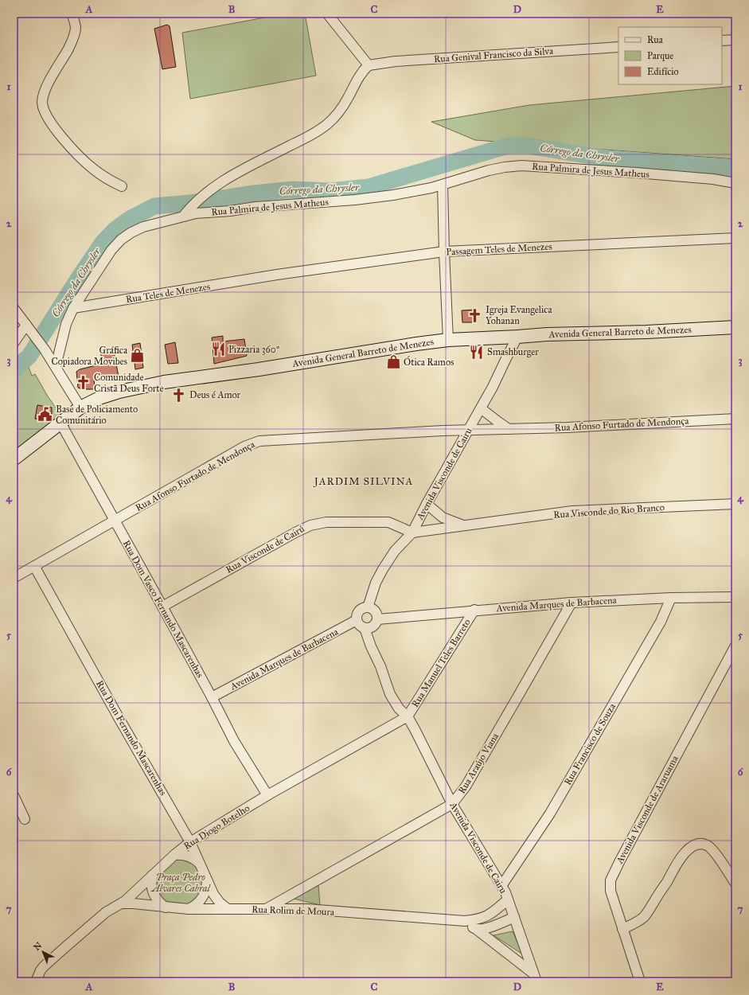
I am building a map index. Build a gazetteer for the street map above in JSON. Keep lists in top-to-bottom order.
{
  "streets": {
    "main road": ["Avenida General Barreto de Menezes"],
    "street": [
      "Rua Genival Francisco da Silva",
      "Rua Palmira de Jesus Matheus",
      "Passagem Teles de Menezes",
      "Rua Teles de Menezes",
      "Rua Afonso Furtado de Mendonça",
      "Avenida Visconde de Cairu",
      "Rua Visconde do Rio Branco",
      "Rua Visconde de Cairú",
      "Avenida Marques de Barbacena",
      "Rua Dom Vasco Fernando Mascarenhas",
      "Rua Manuel Teles Barreto",
      "Rua Dom Fernando Mascarenhas",
      "Rua Francisco de Souza",
      "Rua Araújo Viana",
      "Avenida Visconde de Araruama",
      "Rua Diogo Botelho",
      "Rua Rolim de Moura"
    ]
  },
  "crossings": [
    ["Rua Palmira de Jesus Matheus", "Rua Teles de Menezes"],
    ["Passagem Teles de Menezes", "Rua Teles de Menezes"],
    ["Avenida General Barreto de Menezes", "Avenida Visconde de Cairu"],
    ["Avenida General Barreto de Menezes", "Rua Dom Vasco Fernando Mascarenhas"],
    ["Rua Afonso Furtado de Mendonça", "Avenida Visconde de Cairu"],
    ["Rua Afonso Furtado de Mendonça", "Rua Dom Vasco Fernando Mascarenhas"],
    ["Rua Afonso Furtado de Mendonça", "Rua Dom Fernando Mascarenhas"],
    ["Avenida Visconde de Cairu", "Rua Visconde do Rio Branco"],
    ["Avenida Visconde de Cairu", "Rua Visconde de Cairú"],
    ["Avenida Visconde de Cairu", "Avenida Marques de Barbacena"],
    ["Avenida Visconde de Cairu", "Rua Manuel Teles Barreto"],
    ["Avenida Visconde de Cairu", "Rua Francisco de Souza"],
    ["Avenida Visconde de Cairu", "Rua Araújo Viana"],
    ["Avenida Visconde de Cairu", "Rua Diogo Botelho"],
    ["Avenida Visconde de Cairu", "Rua Rolim de Moura"],
    ["Rua Visconde do Rio Branco", "Rua Visconde de Cairú"],
    ["Rua Visconde de Cairú", "Rua Dom Vasco Fernando Mascarenhas"],
    ["Avenida Marques de Barbacena", "Rua Dom Vasco Fernando Mascarenhas"],
    ["Avenida Marques de Barbacena", "Rua Manuel Teles Barreto"],
    ["Avenida Marques de Barbacena", "Rua Francisco de Souza"],
    ["Avenida Marques de Barbacena", "Rua Araújo Viana"],
    ["Rua Dom Vasco Fernando Mascarenhas", "Rua Diogo Botelho"],
    ["Rua Manuel Teles Barreto", "Rua Diogo Botelho"],
    ["Rua Dom Fernando Mascarenhas", "Rua Diogo Botelho"],
    ["Rua Dom Fernando Mascarenhas", "Rua Rolim de Moura"],
    ["Rua Araújo Viana", "Rua Rolim de Moura"],
    ["Rua Diogo Botelho", "Rua Rolim de Moura"]
  ],
  "districts": ["JARDIM SILVINA"],
  "water": ["Córrego da Chrysler"],
  "parks": ["Praça Pedro Álvares Cabral"],
  "places": {
    "church": ["Igreja Evangelica Yohanan", "Comunidade Cristã Deus Forte", "Deus é Amor"],
    "restaurant": ["Pizzaria 360º", "Smashburger"],
    "shop": ["Gráfica Copiadora Movibes", "Ótica Ramos"],
    "public building": ["Base de Policiamento Comunitário"]
  },
  "legend": ["Rua", "Parque", "Edifício"],
  "north": "top left",
  "grid": {
    "columns": [
      "A",
      "B",
      "C",
      "D",
      "E"
    ],
    "rows": [
      "1",
      "2",
      "3",
      "4",
      "5",
      "6",
      "7"
    ]
  }
}
